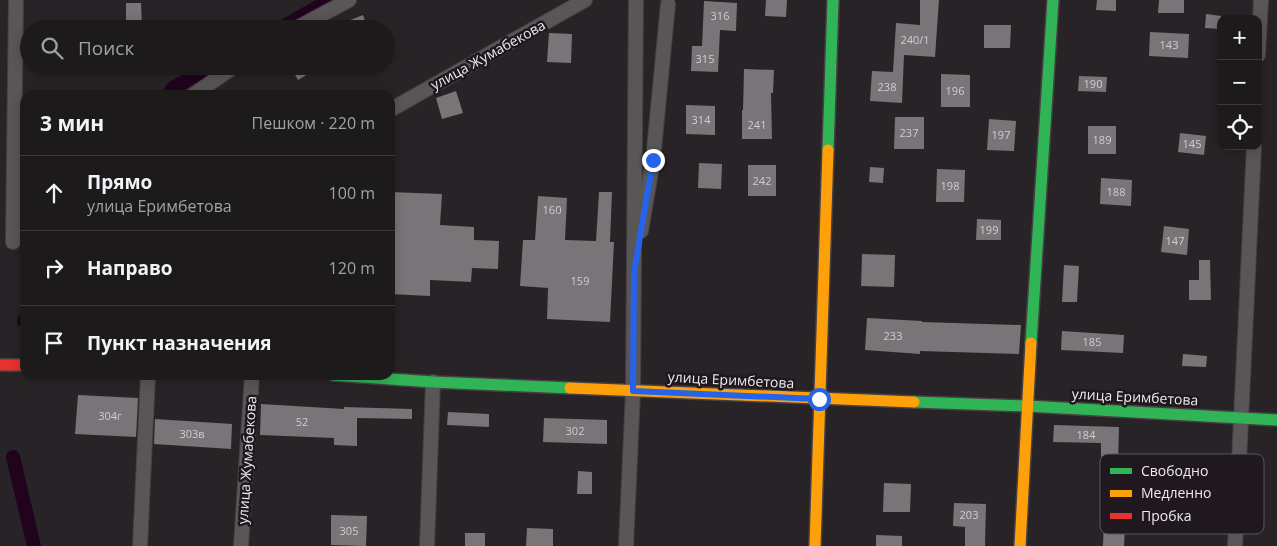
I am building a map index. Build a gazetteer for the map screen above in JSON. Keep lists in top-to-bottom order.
{
  "streets": {
    "street": ["улица Жумабекова", "улица Еримбетова"]
  },
  "house_numbers": [
    "316",
    "240/1",
    "143",
    "315",
    "190",
    "238",
    "196",
    "314",
    "241",
    "237",
    "197",
    "189",
    "145",
    "242",
    "198",
    "188",
    "160",
    "199",
    "147",
    "159",
    "233",
    "185",
    "304г",
    "52",
    "302",
    "303в",
    "184",
    "203",
    "305"
  ],
  "legend": ["Свободно", "Медленно", "Пробка"],
  "page": {
    "map_buttons": ["+", "−"],
    "search": "Поиск",
    "heading": ["3 мин", "Пешком · 220 m"],
    "list": [
      ["Прямо", "улица Еримбетова", "100 m"],
      ["Направо", "120 m"],
      "Пункт назначения"
    ]
  }
}
